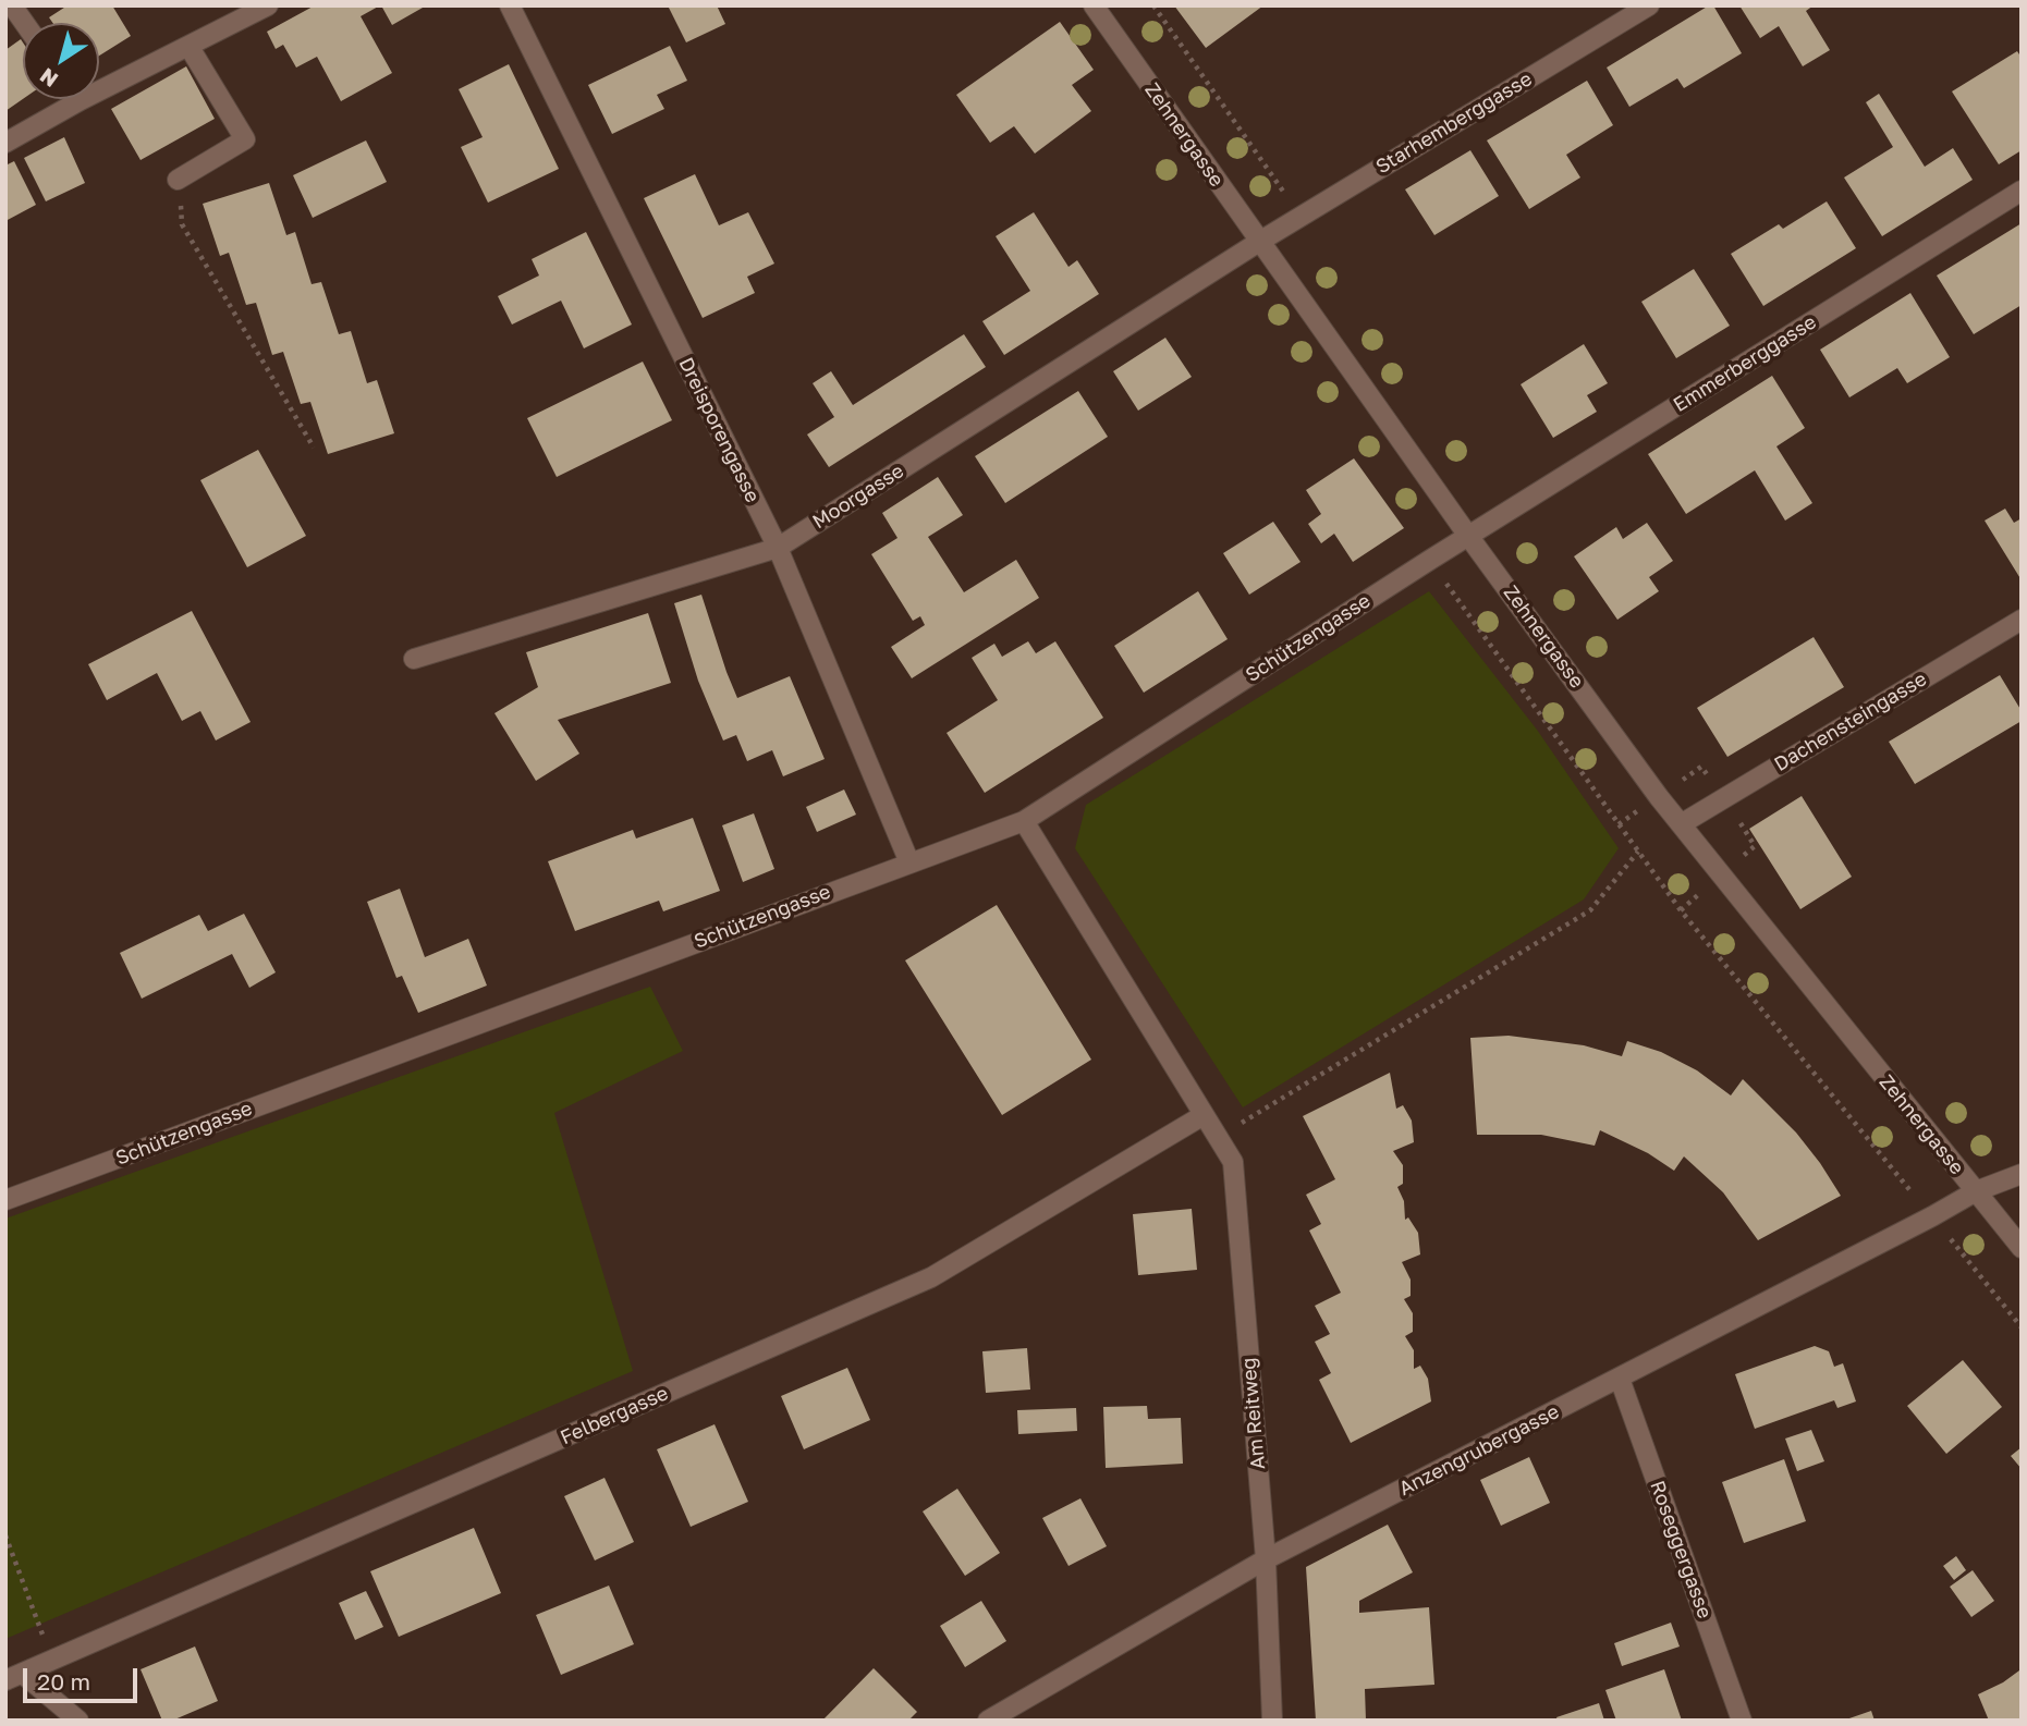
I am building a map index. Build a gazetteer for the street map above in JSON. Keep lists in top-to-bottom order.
{
  "streets": {
    "street": [
      "Starhemberggasse",
      "Zehnergasse",
      "Emmerberggasse",
      "Dreisporengasse",
      "Moorgasse",
      "Schützengasse",
      "Dachensteingasse",
      "Am Reitweg",
      "Felbergasse",
      "Anzengrubergasse",
      "Roseggergasse"
    ]
  },
  "crossings": [
    ["Starhemberggasse", "Zehnergasse"],
    ["Starhemberggasse", "Moorgasse"],
    ["Zehnergasse", "Emmerberggasse"],
    ["Zehnergasse", "Moorgasse"],
    ["Zehnergasse", "Schützengasse"],
    ["Zehnergasse", "Dachensteingasse"],
    ["Zehnergasse", "Anzengrubergasse"],
    ["Emmerberggasse", "Schützengasse"],
    ["Dreisporengasse", "Moorgasse"],
    ["Dreisporengasse", "Schützengasse"],
    ["Schützengasse", "Am Reitweg"],
    ["Am Reitweg", "Felbergasse"],
    ["Am Reitweg", "Anzengrubergasse"],
    ["Anzengrubergasse", "Roseggergasse"]
  ],
  "scale_bar": "20 m",
  "north": "bottom left"
}
